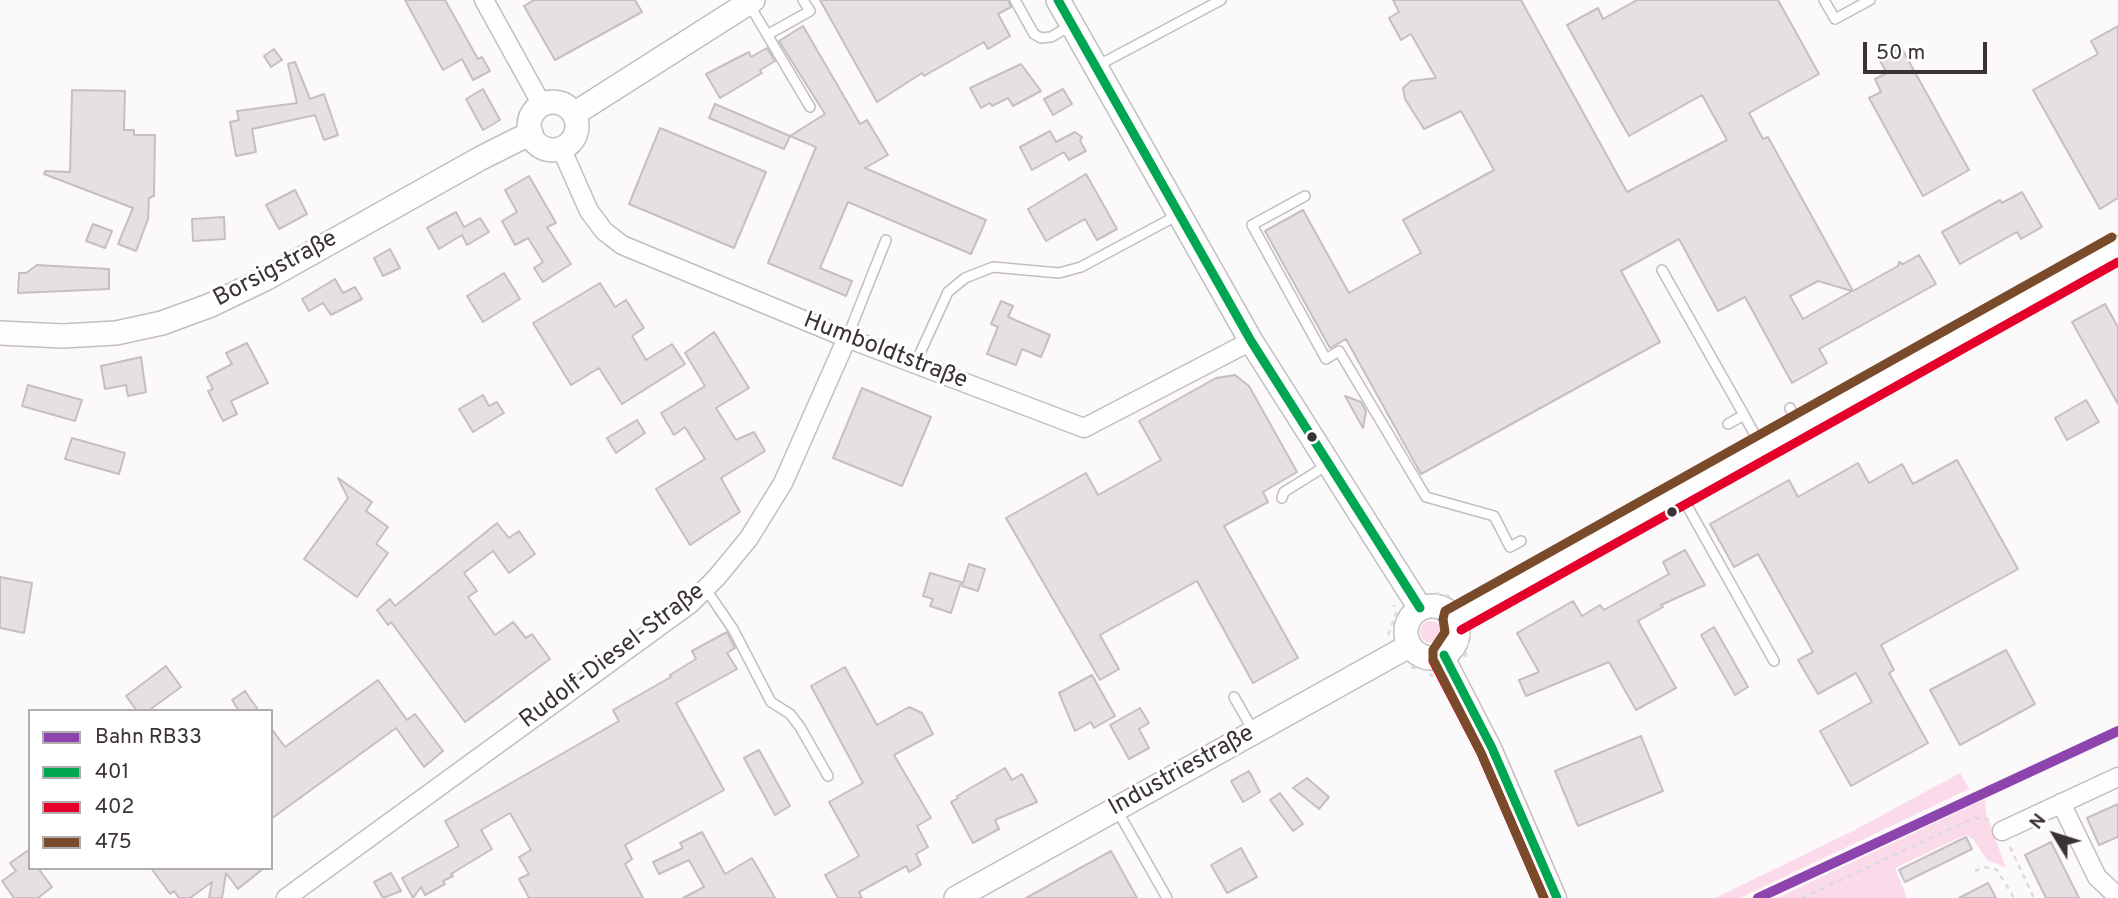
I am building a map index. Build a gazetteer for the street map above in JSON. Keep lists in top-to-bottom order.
{
  "streets": {
    "street": [
      "Borsigstraße",
      "Humboldtstraße",
      "Rudolf-Diesel-Straße",
      "Industriestraße"
    ]
  },
  "crossings": [
    ["Borsigstraße", "Humboldtstraße"],
    ["Humboldtstraße", "Rudolf-Diesel-Straße"]
  ],
  "lines": [
    "transit line 401",
    "transit line 475",
    "transit line 402",
    "rail line RB33"
  ],
  "legend": [
    "Bahn RB33",
    "401",
    "402",
    "475"
  ],
  "scale_bar": "50 m",
  "north": "top left"
}
